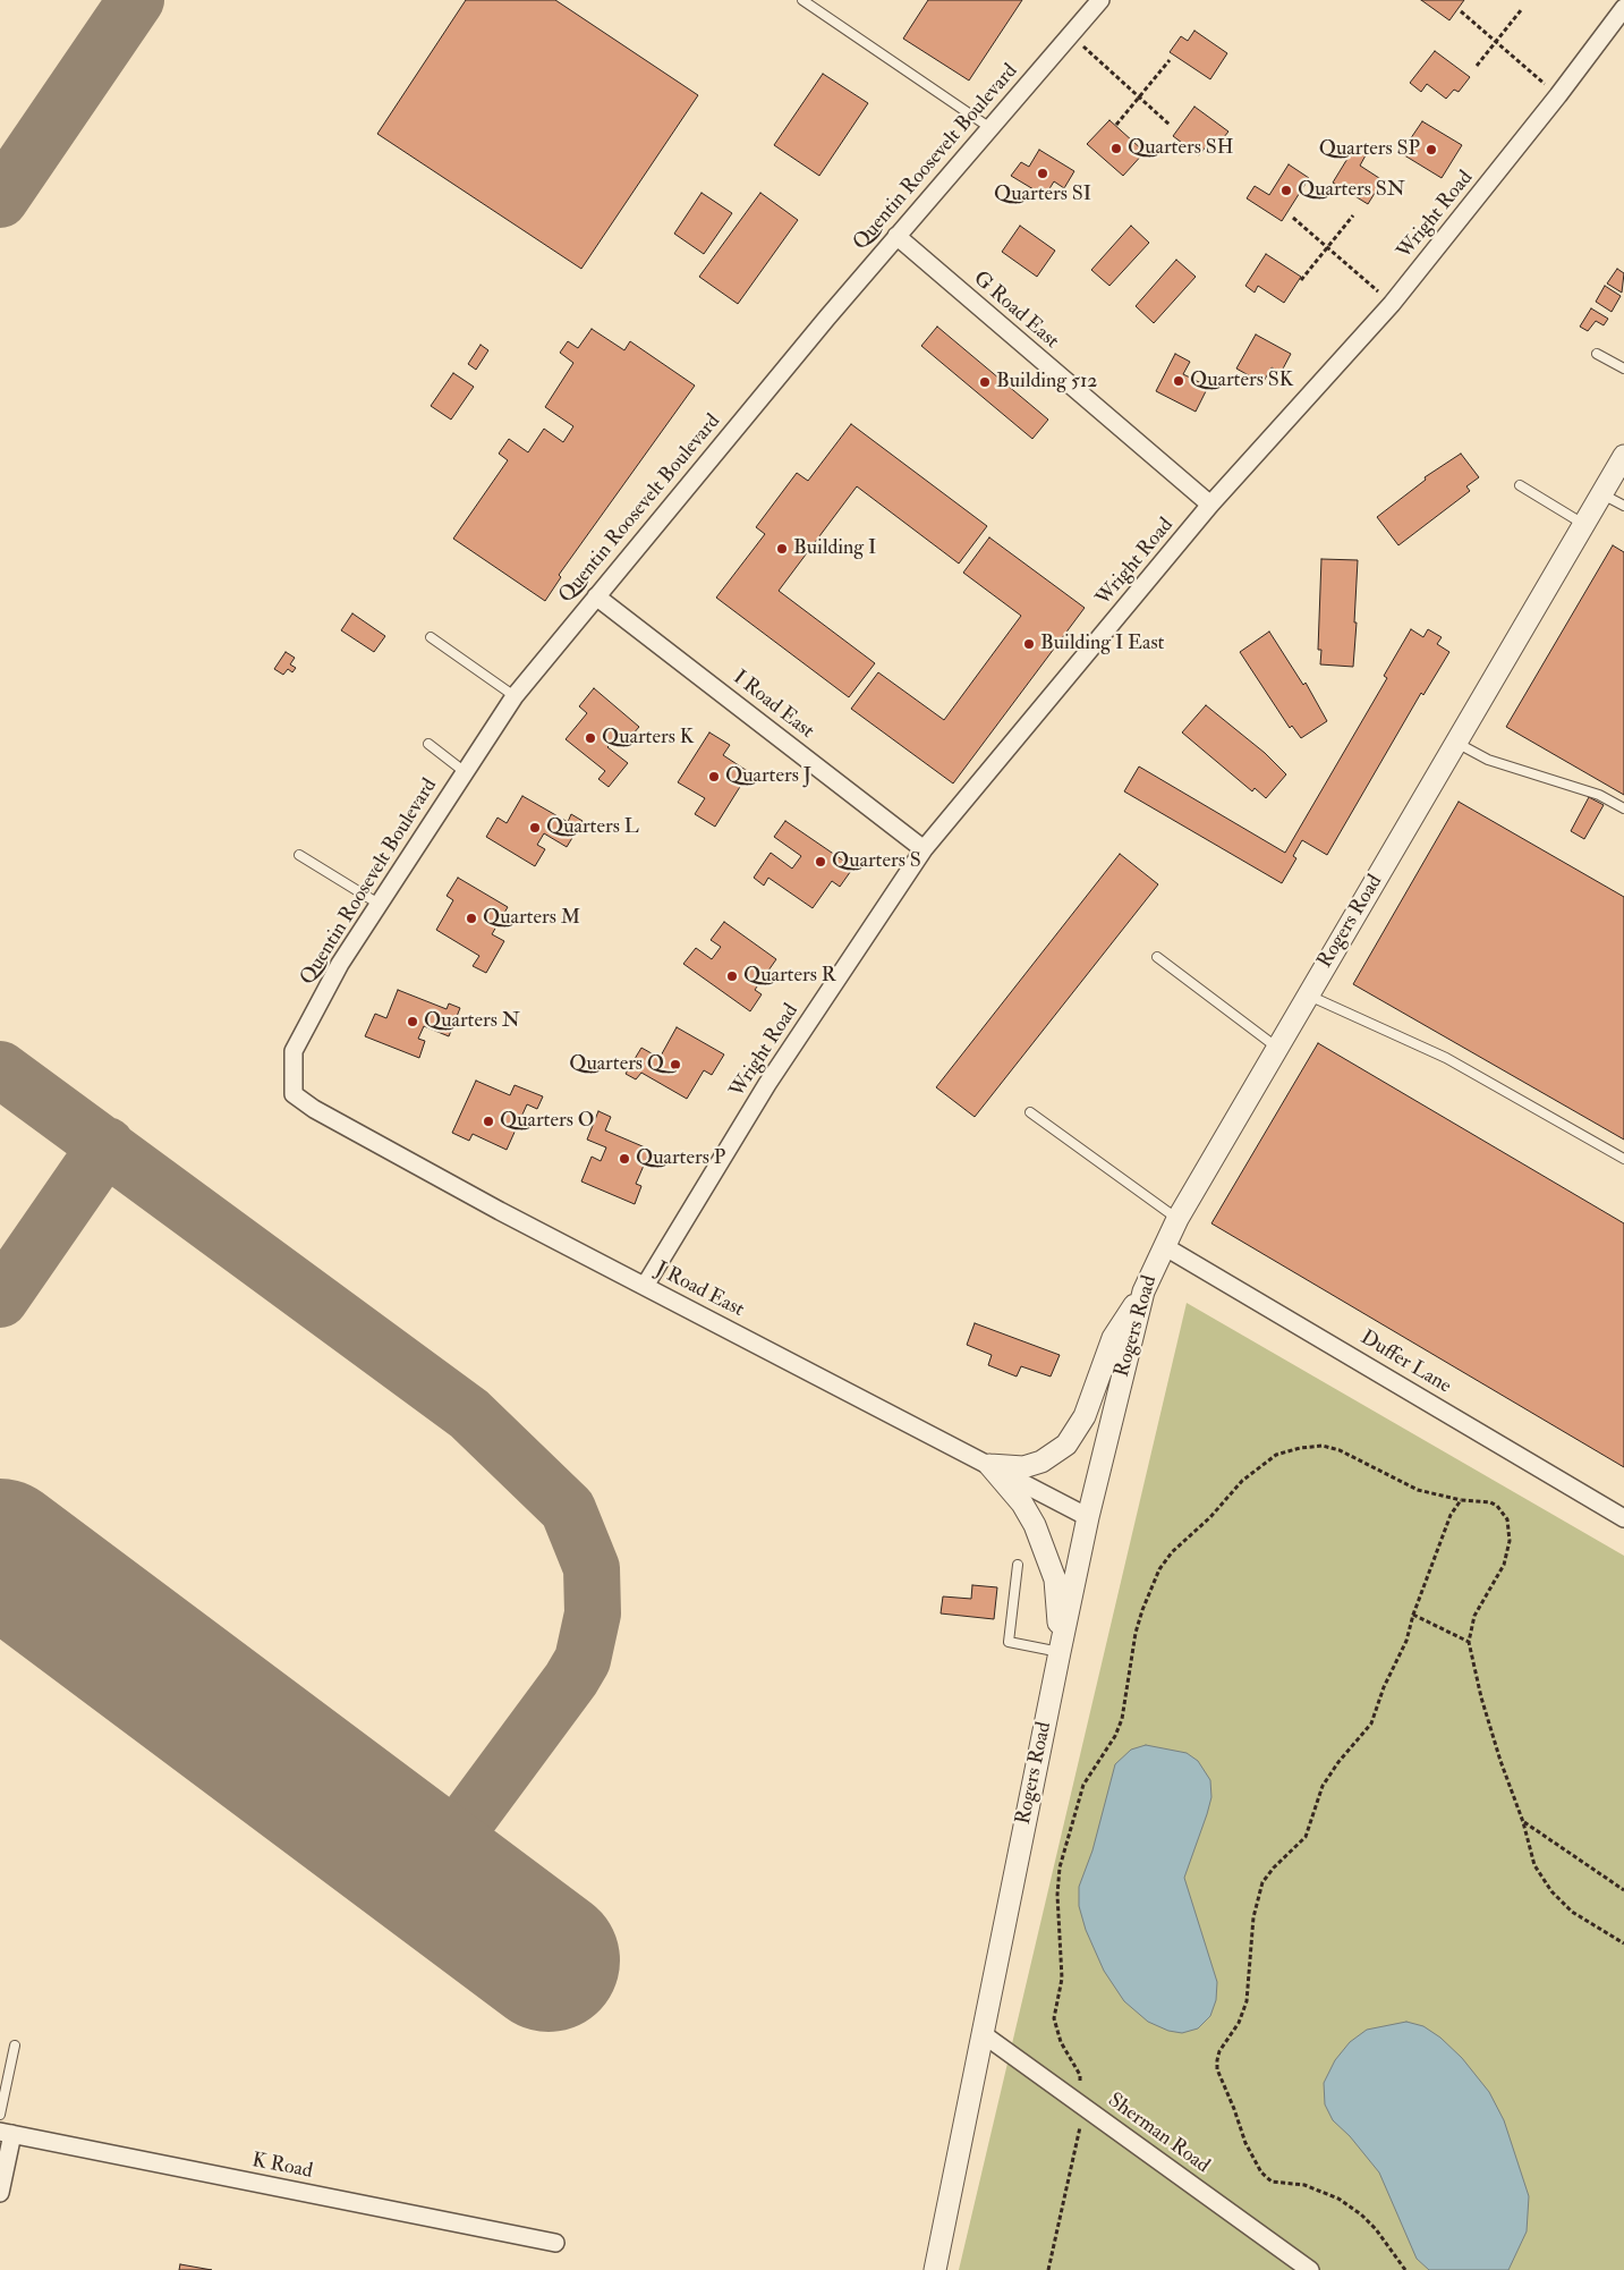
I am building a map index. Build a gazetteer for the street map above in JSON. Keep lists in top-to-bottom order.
{
  "streets": {
    "street": [
      "Quentin Roosevelt Boulevard",
      "Wright Road",
      "G Road East",
      "I Road East",
      "Rogers Road",
      "J Road East",
      "Duffer Lane",
      "Sherman Road",
      "K Road"
    ]
  },
  "crossings": [
    ["Quentin Roosevelt Boulevard", "G Road East"],
    ["Quentin Roosevelt Boulevard", "I Road East"],
    ["Quentin Roosevelt Boulevard", "J Road East"],
    ["Wright Road", "G Road East"],
    ["Wright Road", "I Road East"],
    ["Wright Road", "J Road East"],
    ["Rogers Road", "J Road East"],
    ["Rogers Road", "Duffer Lane"],
    ["Rogers Road", "Sherman Road"]
  ],
  "places": [
    "Quarters SH",
    "Quarters SP",
    "Quarters SI",
    "Quarters SN",
    "Quarters SK",
    "Building 512",
    "Building I",
    "Building I East",
    "Quarters K",
    "Quarters J",
    "Quarters L",
    "Quarters S",
    "Quarters M",
    "Quarters R",
    "Quarters N",
    "Quarters Q",
    "Quarters O",
    "Quarters P"
  ]
}
